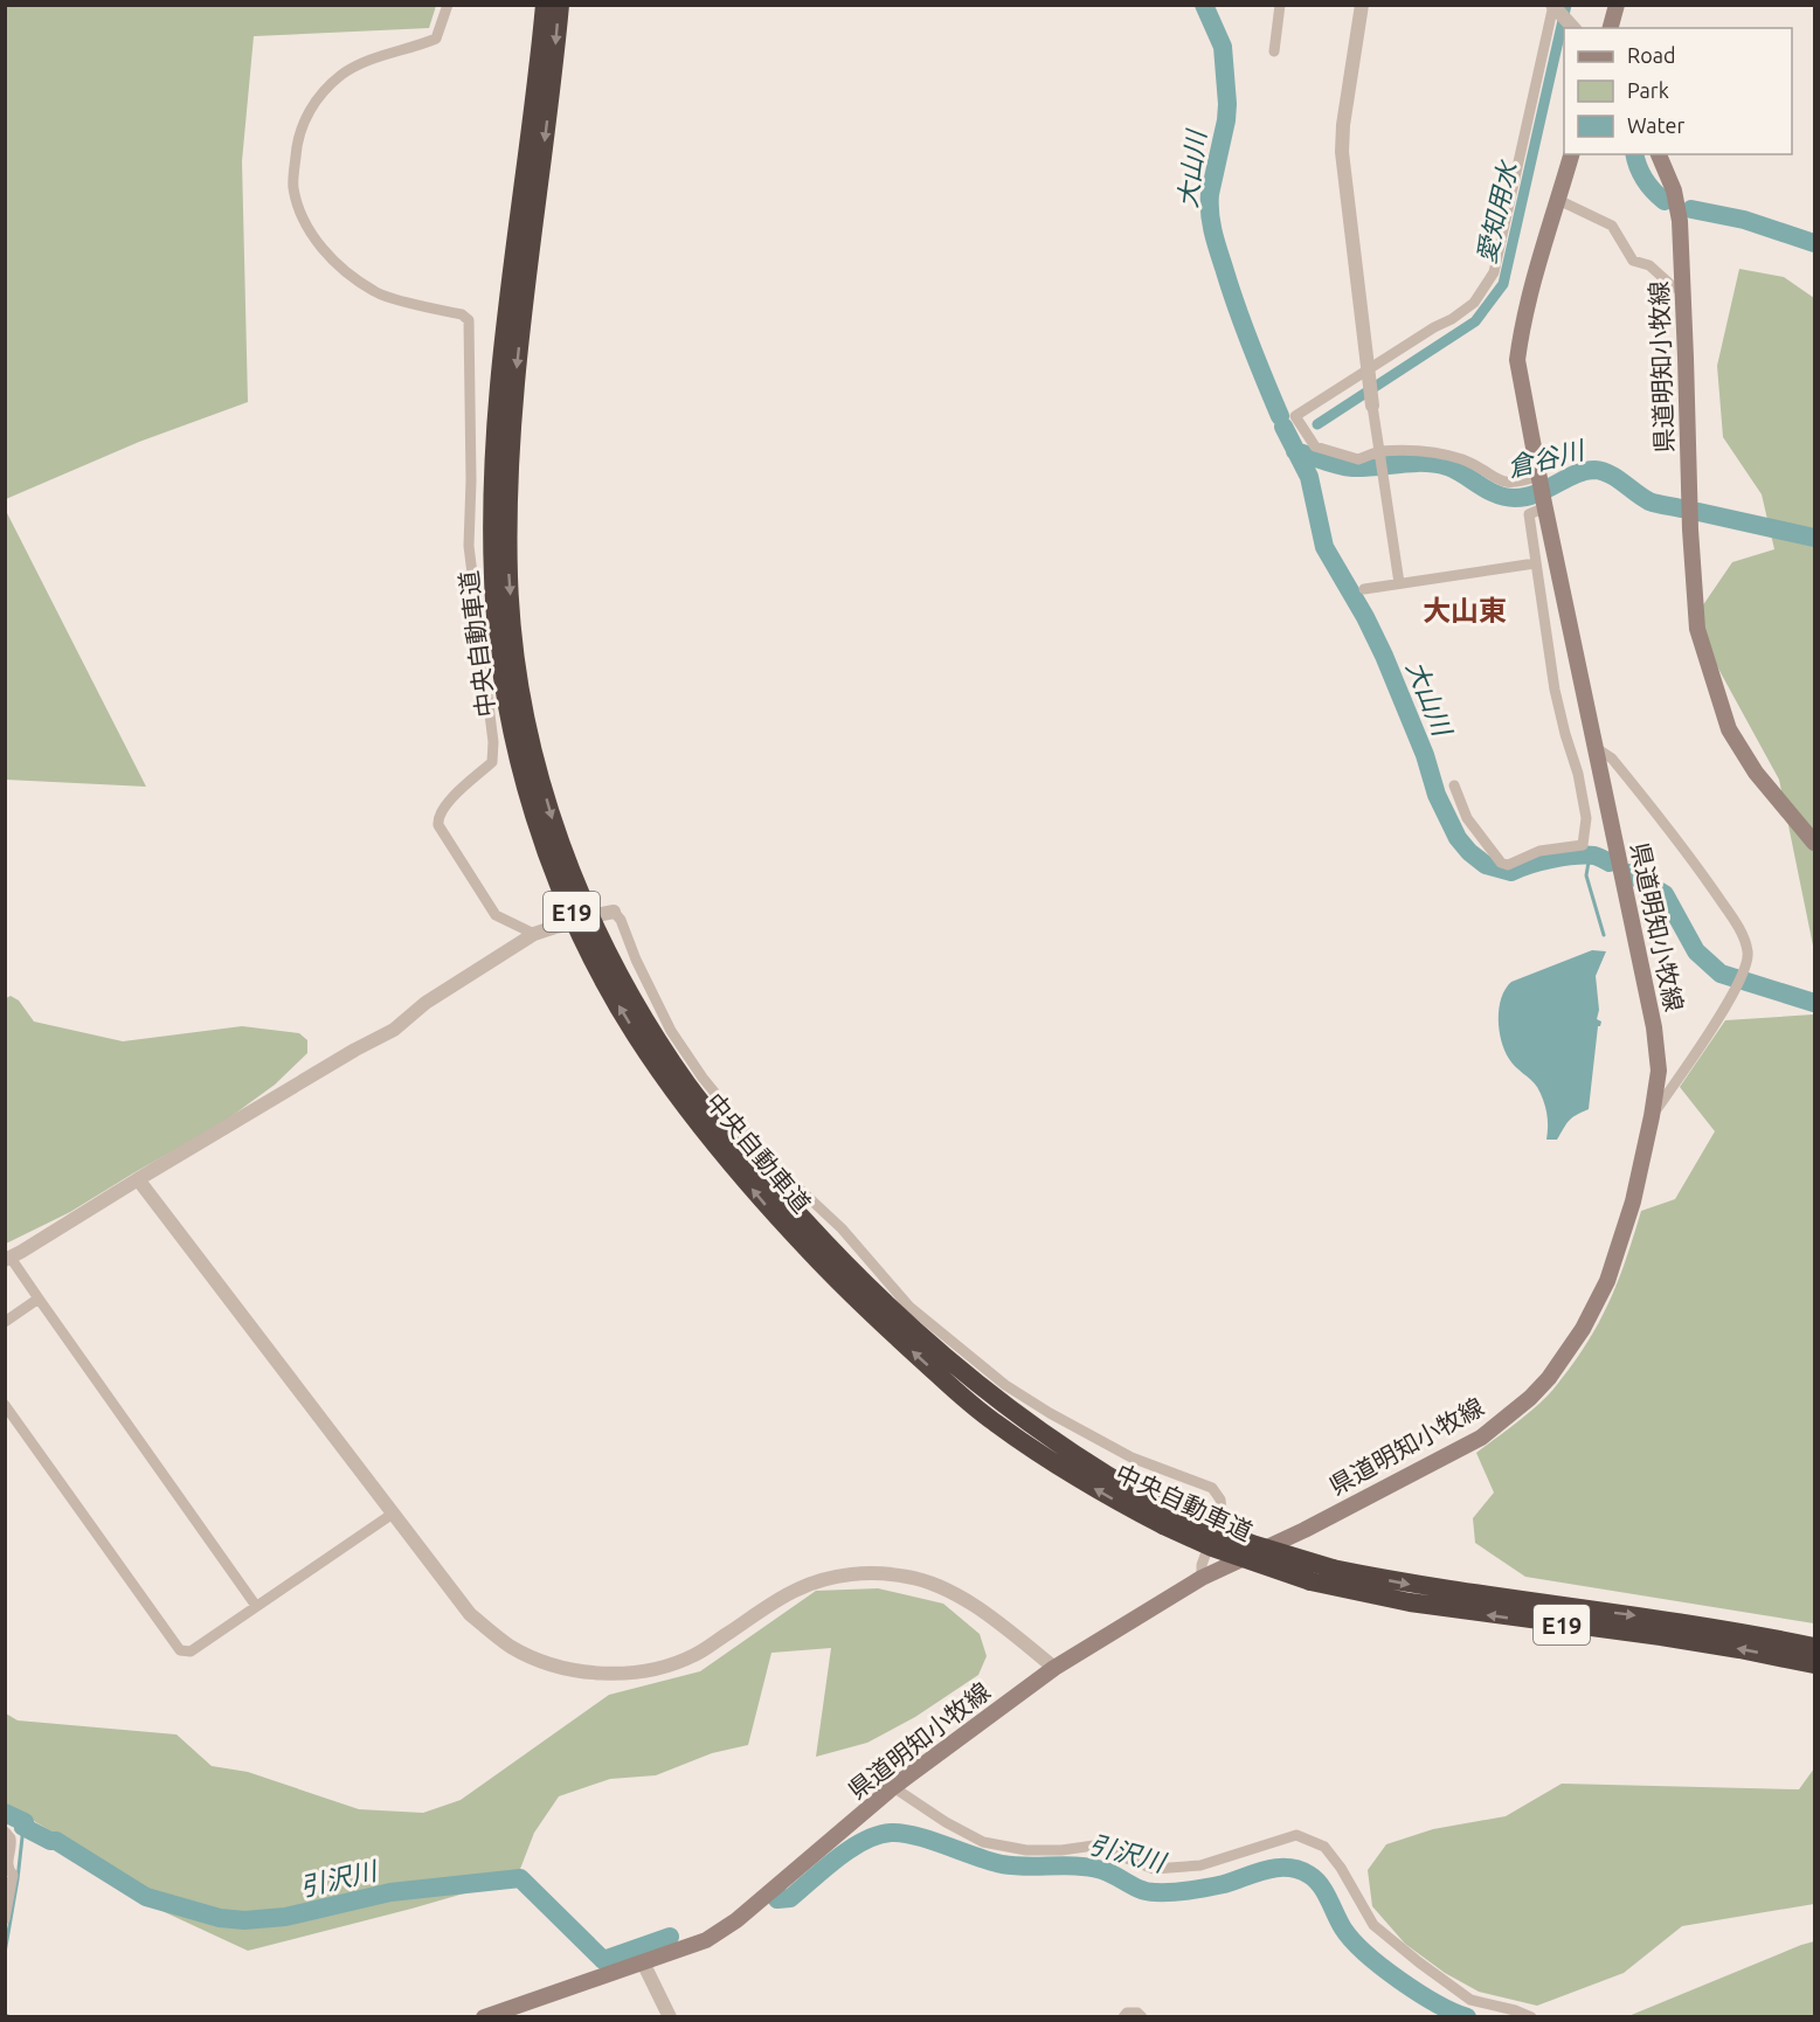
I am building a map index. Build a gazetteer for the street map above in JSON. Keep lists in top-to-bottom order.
{
  "streets": {
    "highway": ["中央自動車道", "E19"],
    "main road": ["県道明知小牧線"]
  },
  "districts": ["大山東"],
  "water": [
    "大山川",
    "愛知用水",
    "倉谷川",
    "引沢川"
  ],
  "legend": ["Road", "Park", "Water"]
}
